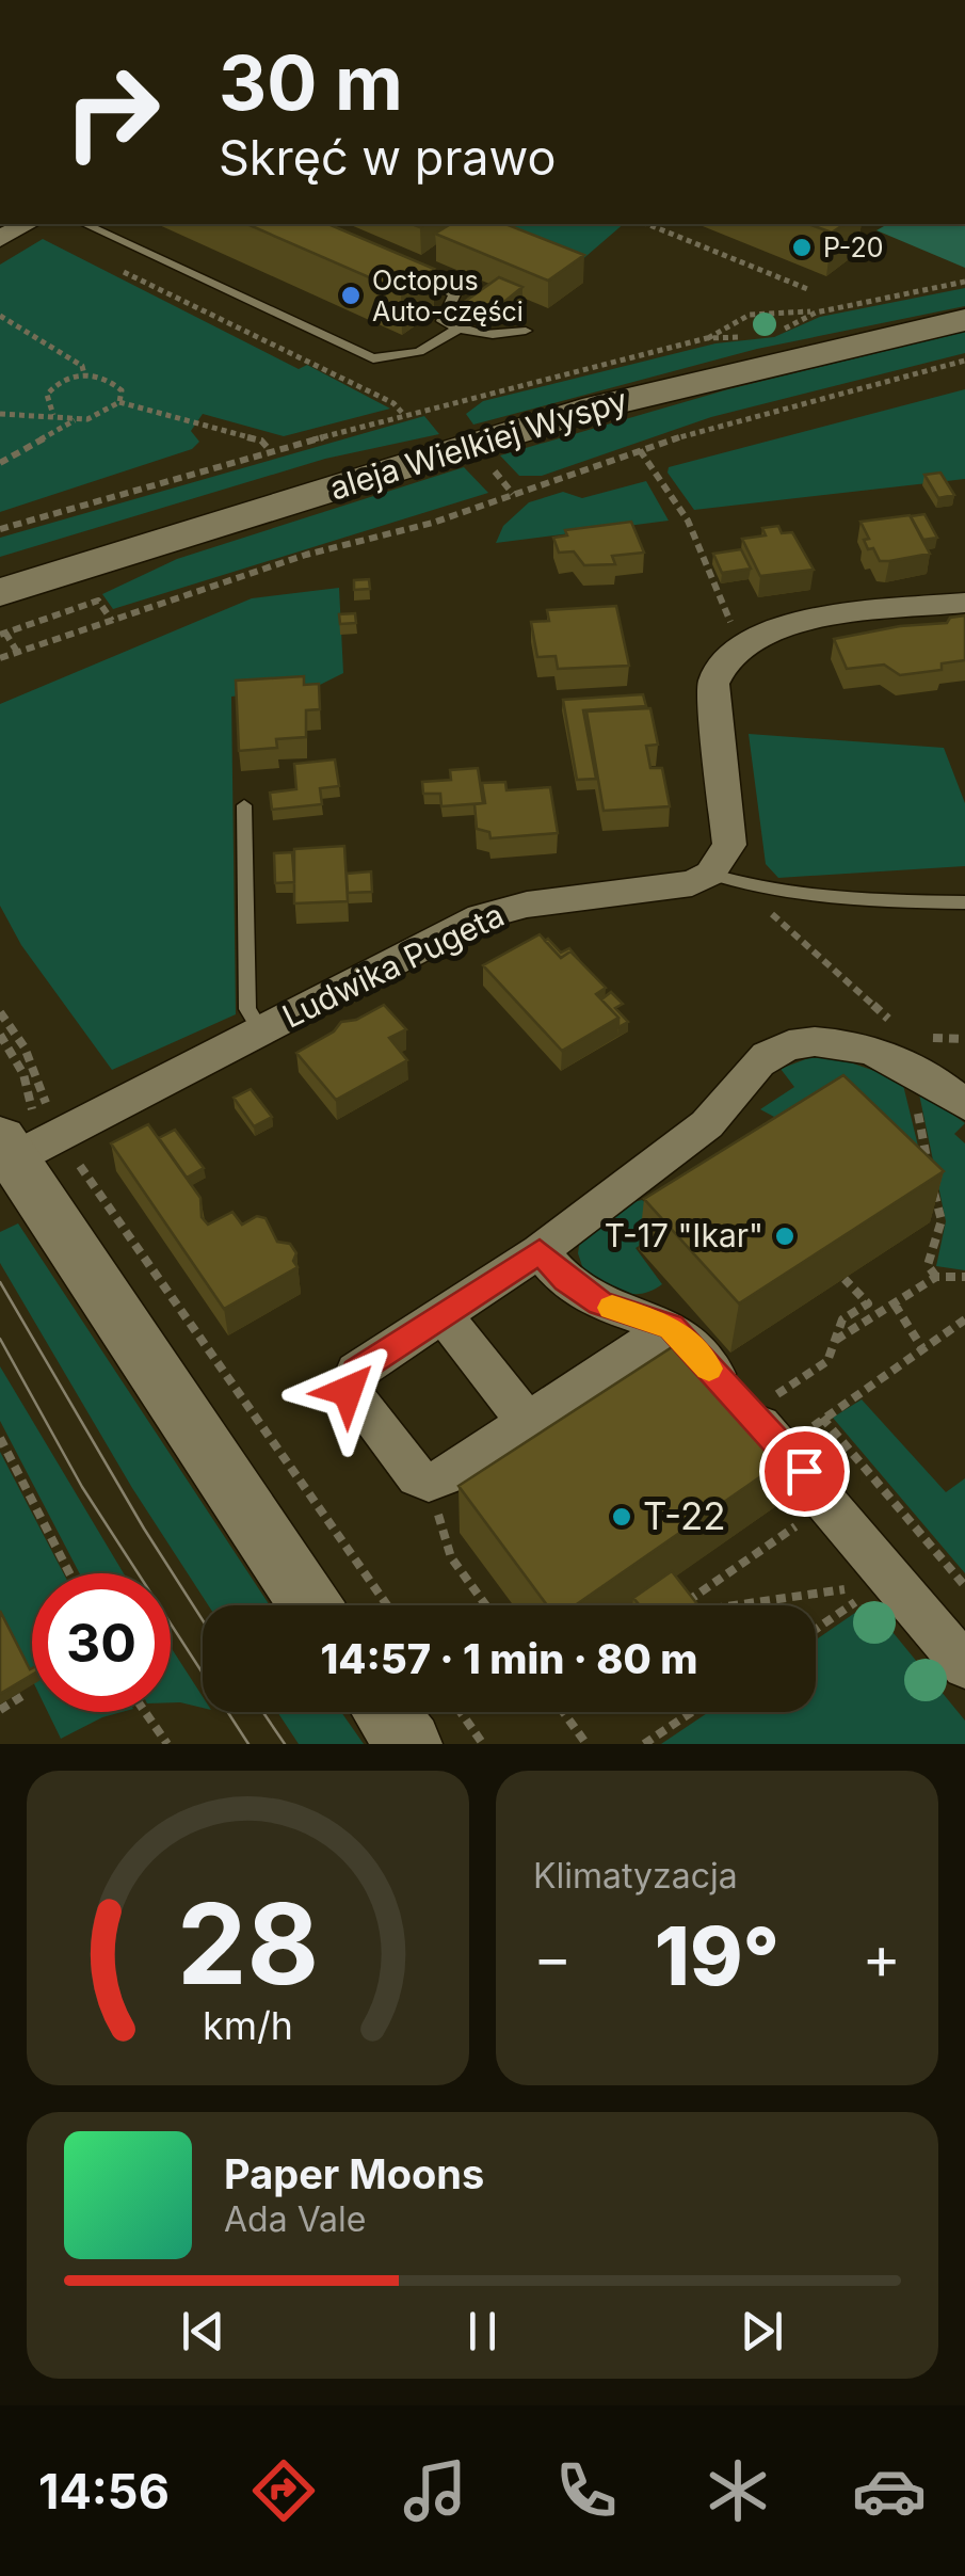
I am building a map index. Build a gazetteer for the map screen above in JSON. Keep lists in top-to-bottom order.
{
  "streets": {
    "main road": ["aleja Wielkiej Wyspy"],
    "street": ["Ludwika Pugeta"]
  },
  "places": [
    "P-20",
    "Octopus Auto-części",
    "T-17 \"Ikar\"",
    "T-22"
  ],
  "page": {
    "turn": ["30 m", "Skręć w prawo"],
    "limit": "30",
    "trip": "14:57 · 1 min · 80 m",
    "tile": "Klimatyzacja",
    "heat": ["−", "19°", "+"],
    "song": ["Paper Moons", "Ada Vale"],
    "tabs": "14:56",
    "gauge": ["28", "km/h"]
  }
}
